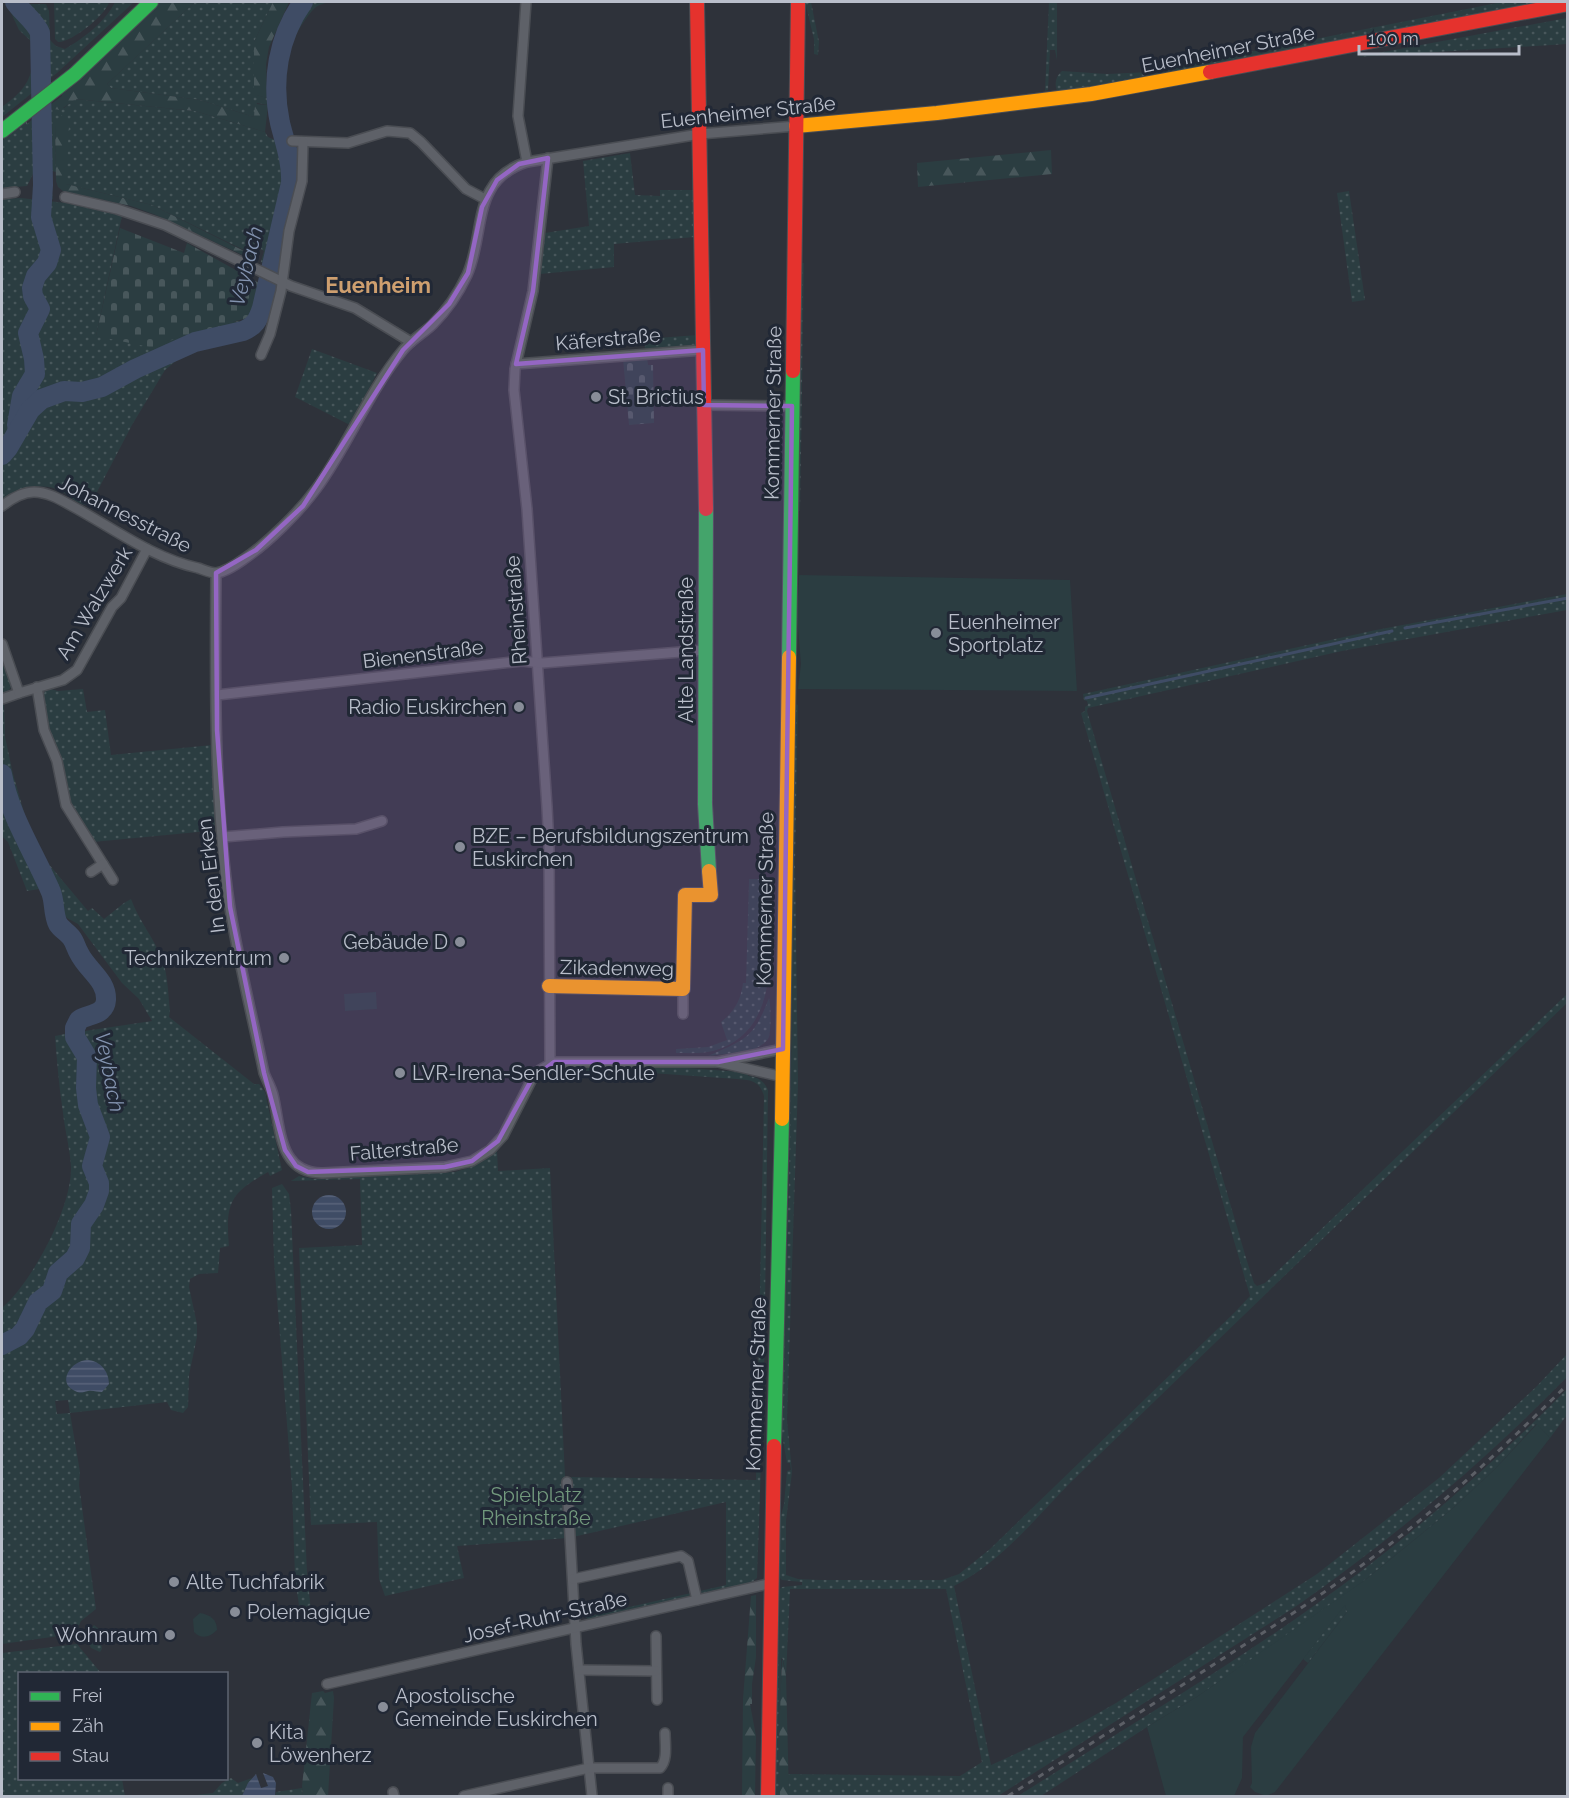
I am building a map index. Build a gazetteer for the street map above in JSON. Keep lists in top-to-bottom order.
{
  "streets": {
    "main road": [
      "Euenheimer Straße",
      "Kommerner Straße",
      "Alte Landstraße",
      "Zikadenweg"
    ],
    "street": [
      "Käferstraße",
      "Johannesstraße",
      "Am Walzwerk",
      "Rheinstraße",
      "Bienenstraße",
      "In den Erken",
      "Falterstraße",
      "Josef-Ruhr-Straße"
    ]
  },
  "crossings": [
    ["Euenheimer Straße", "Kommerner Straße"],
    ["Euenheimer Straße", "Rheinstraße"],
    ["Euenheimer Straße", "Alte Landstraße"],
    ["Käferstraße", "Rheinstraße"],
    ["Käferstraße", "Alte Landstraße"],
    ["Kommerner Straße", "Josef-Ruhr-Straße"],
    ["Johannesstraße", "Am Walzwerk"],
    ["Johannesstraße", "In den Erken"],
    ["Rheinstraße", "Bienenstraße"],
    ["Rheinstraße", "Zikadenweg"],
    ["Rheinstraße", "Falterstraße"],
    ["Alte Landstraße", "Bienenstraße"],
    ["Alte Landstraße", "Zikadenweg"],
    ["Bienenstraße", "In den Erken"],
    ["In den Erken", "Falterstraße"]
  ],
  "districts": ["Euenheim"],
  "water": ["Veybach"],
  "parks": ["Spielplatz Rheinstraße"],
  "places": [
    "St. Brictius",
    "Euenheimer Sportplatz",
    "Radio Euskirchen",
    "BZE – Berufsbildungszentrum Euskirchen",
    "Gebäude D",
    "Technikzentrum",
    "LVR-Irena-Sendler-Schule",
    "Alte Tuchfabrik",
    "Polemagique",
    "Wohnraum",
    "Apostolische Gemeinde Euskirchen",
    "Kita Löwenherz"
  ],
  "legend": ["Frei", "Zäh", "Stau"],
  "scale_bar": "100 m"
}
